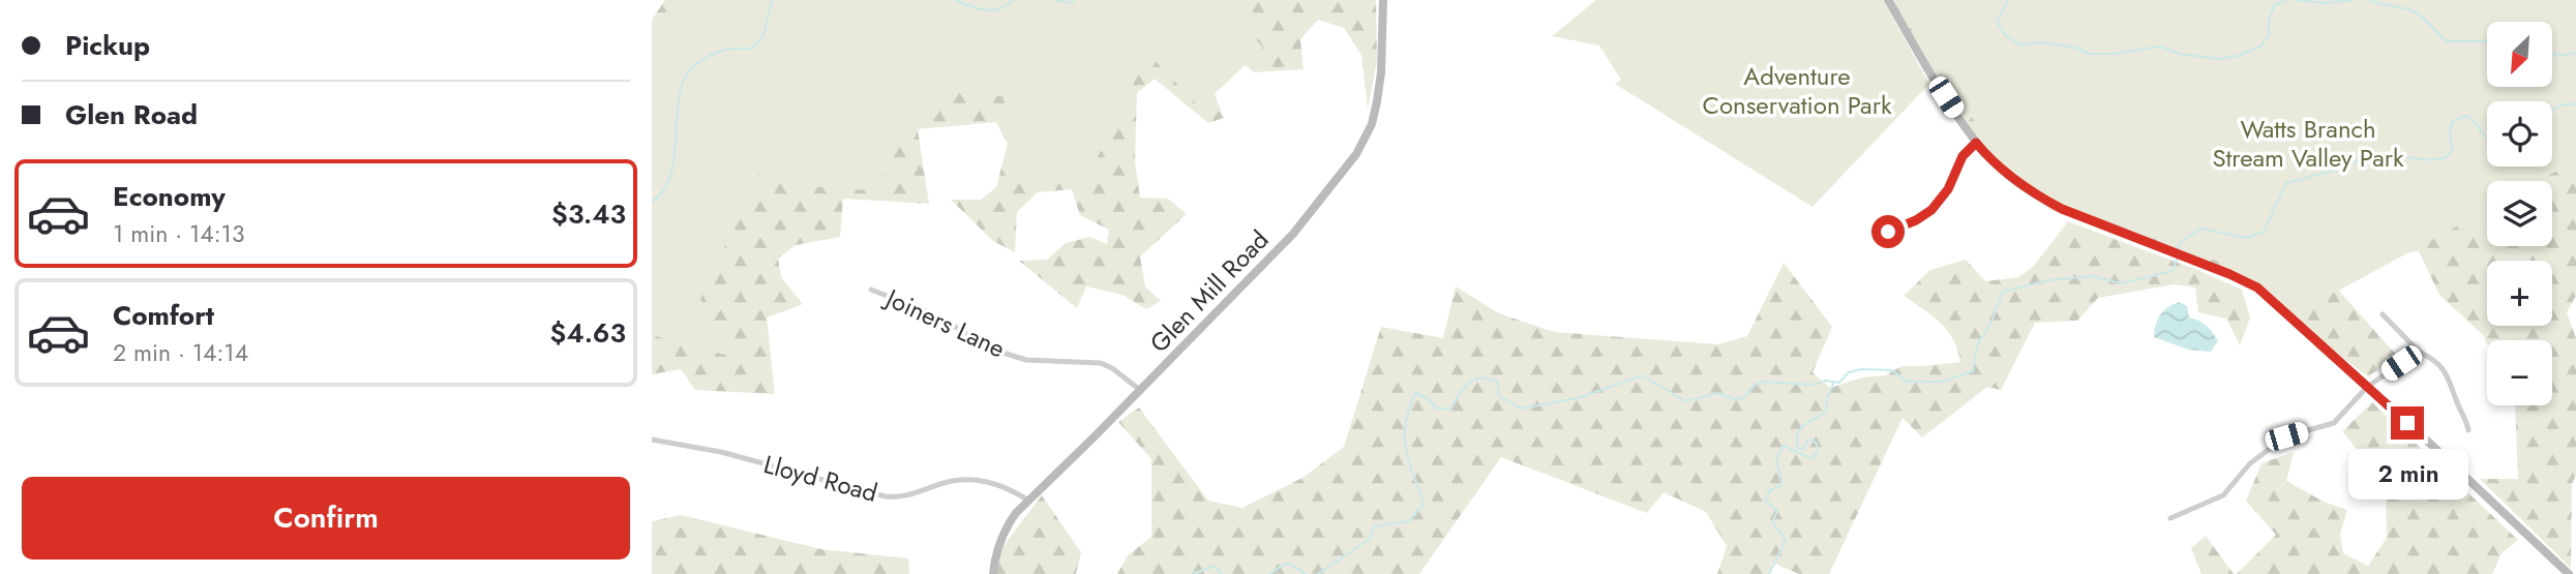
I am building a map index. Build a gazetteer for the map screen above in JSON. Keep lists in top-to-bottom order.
{
  "streets": {
    "main road": ["Glen Mill Road"],
    "street": ["Joiners Lane", "Lloyd Road"]
  },
  "crossings": [
    ["Glen Mill Road", "Joiners Lane"],
    ["Glen Mill Road", "Lloyd Road"]
  ],
  "parks": ["Adventure Conservation Park", "Watts Branch Stream Valley Park"],
  "north": "bottom left",
  "page": {
    "banner": ["Pickup", "Glen Road"],
    "map_buttons": ["+", "−"],
    "list": [
      {
        "name": "Economy",
        "note": "1 min · 14:13",
        "value": "$3.43"
      },
      {
        "name": "Comfort",
        "note": "2 min · 14:14",
        "value": "$4.63"
      }
    ],
    "bubble": "2 min",
    "buttons": "Confirm"
  }
}
